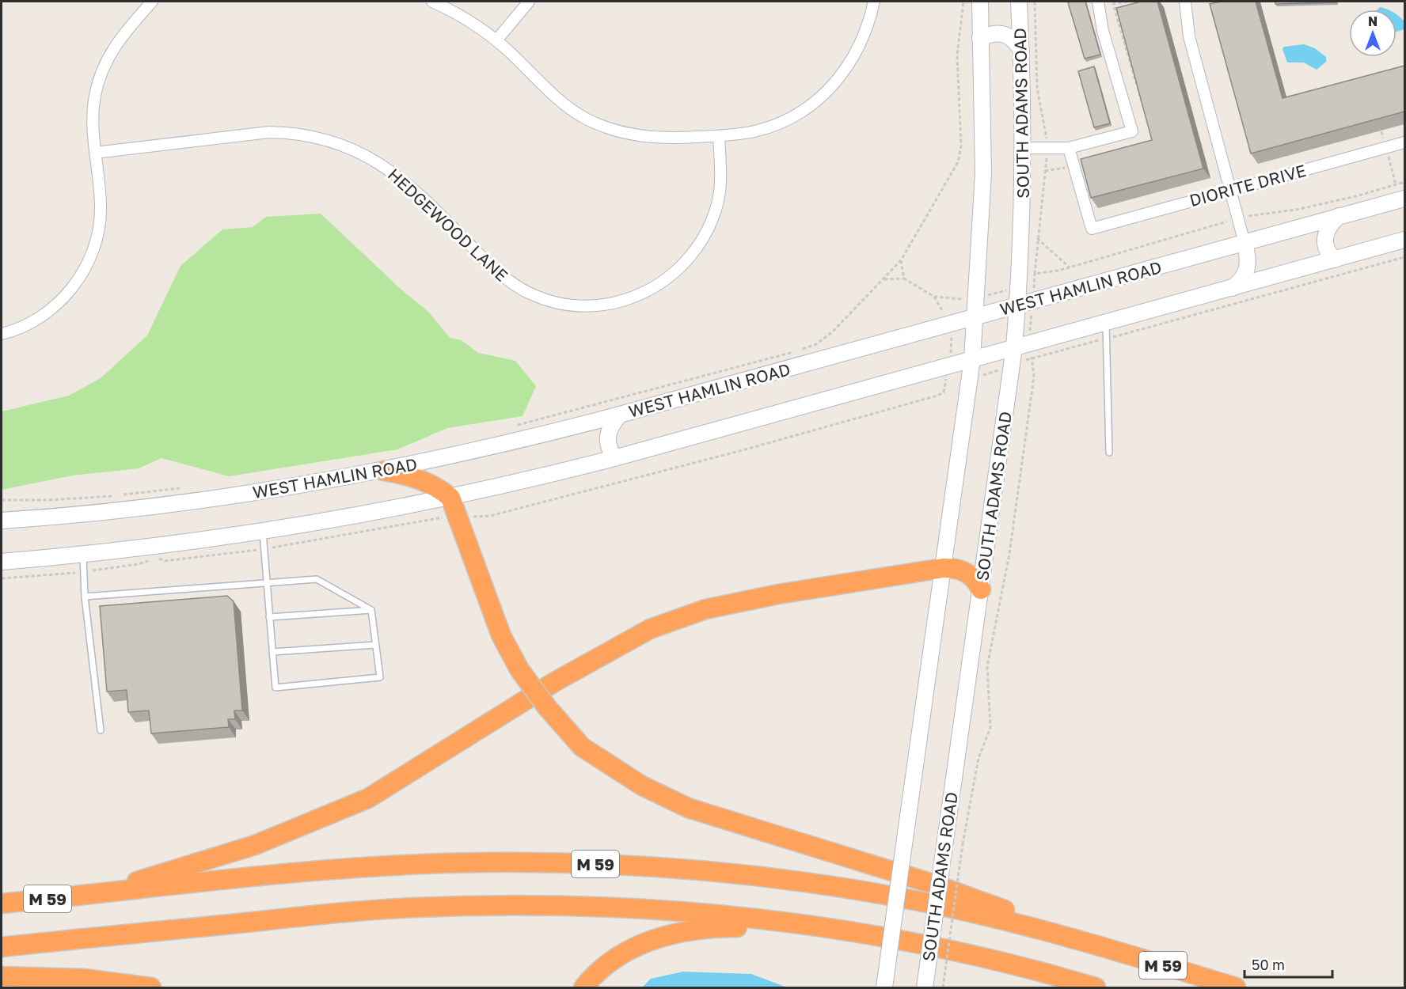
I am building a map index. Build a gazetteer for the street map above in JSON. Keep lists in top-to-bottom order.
{
  "streets": {
    "highway": ["M 59"],
    "main road": ["SOUTH ADAMS ROAD", "WEST HAMLIN ROAD"],
    "street": ["DIORITE DRIVE", "HEDGEWOOD LANE"]
  },
  "crossings": [
    ["SOUTH ADAMS ROAD", "WEST HAMLIN ROAD"]
  ],
  "scale_bar": "50 m",
  "north": "top"
}
